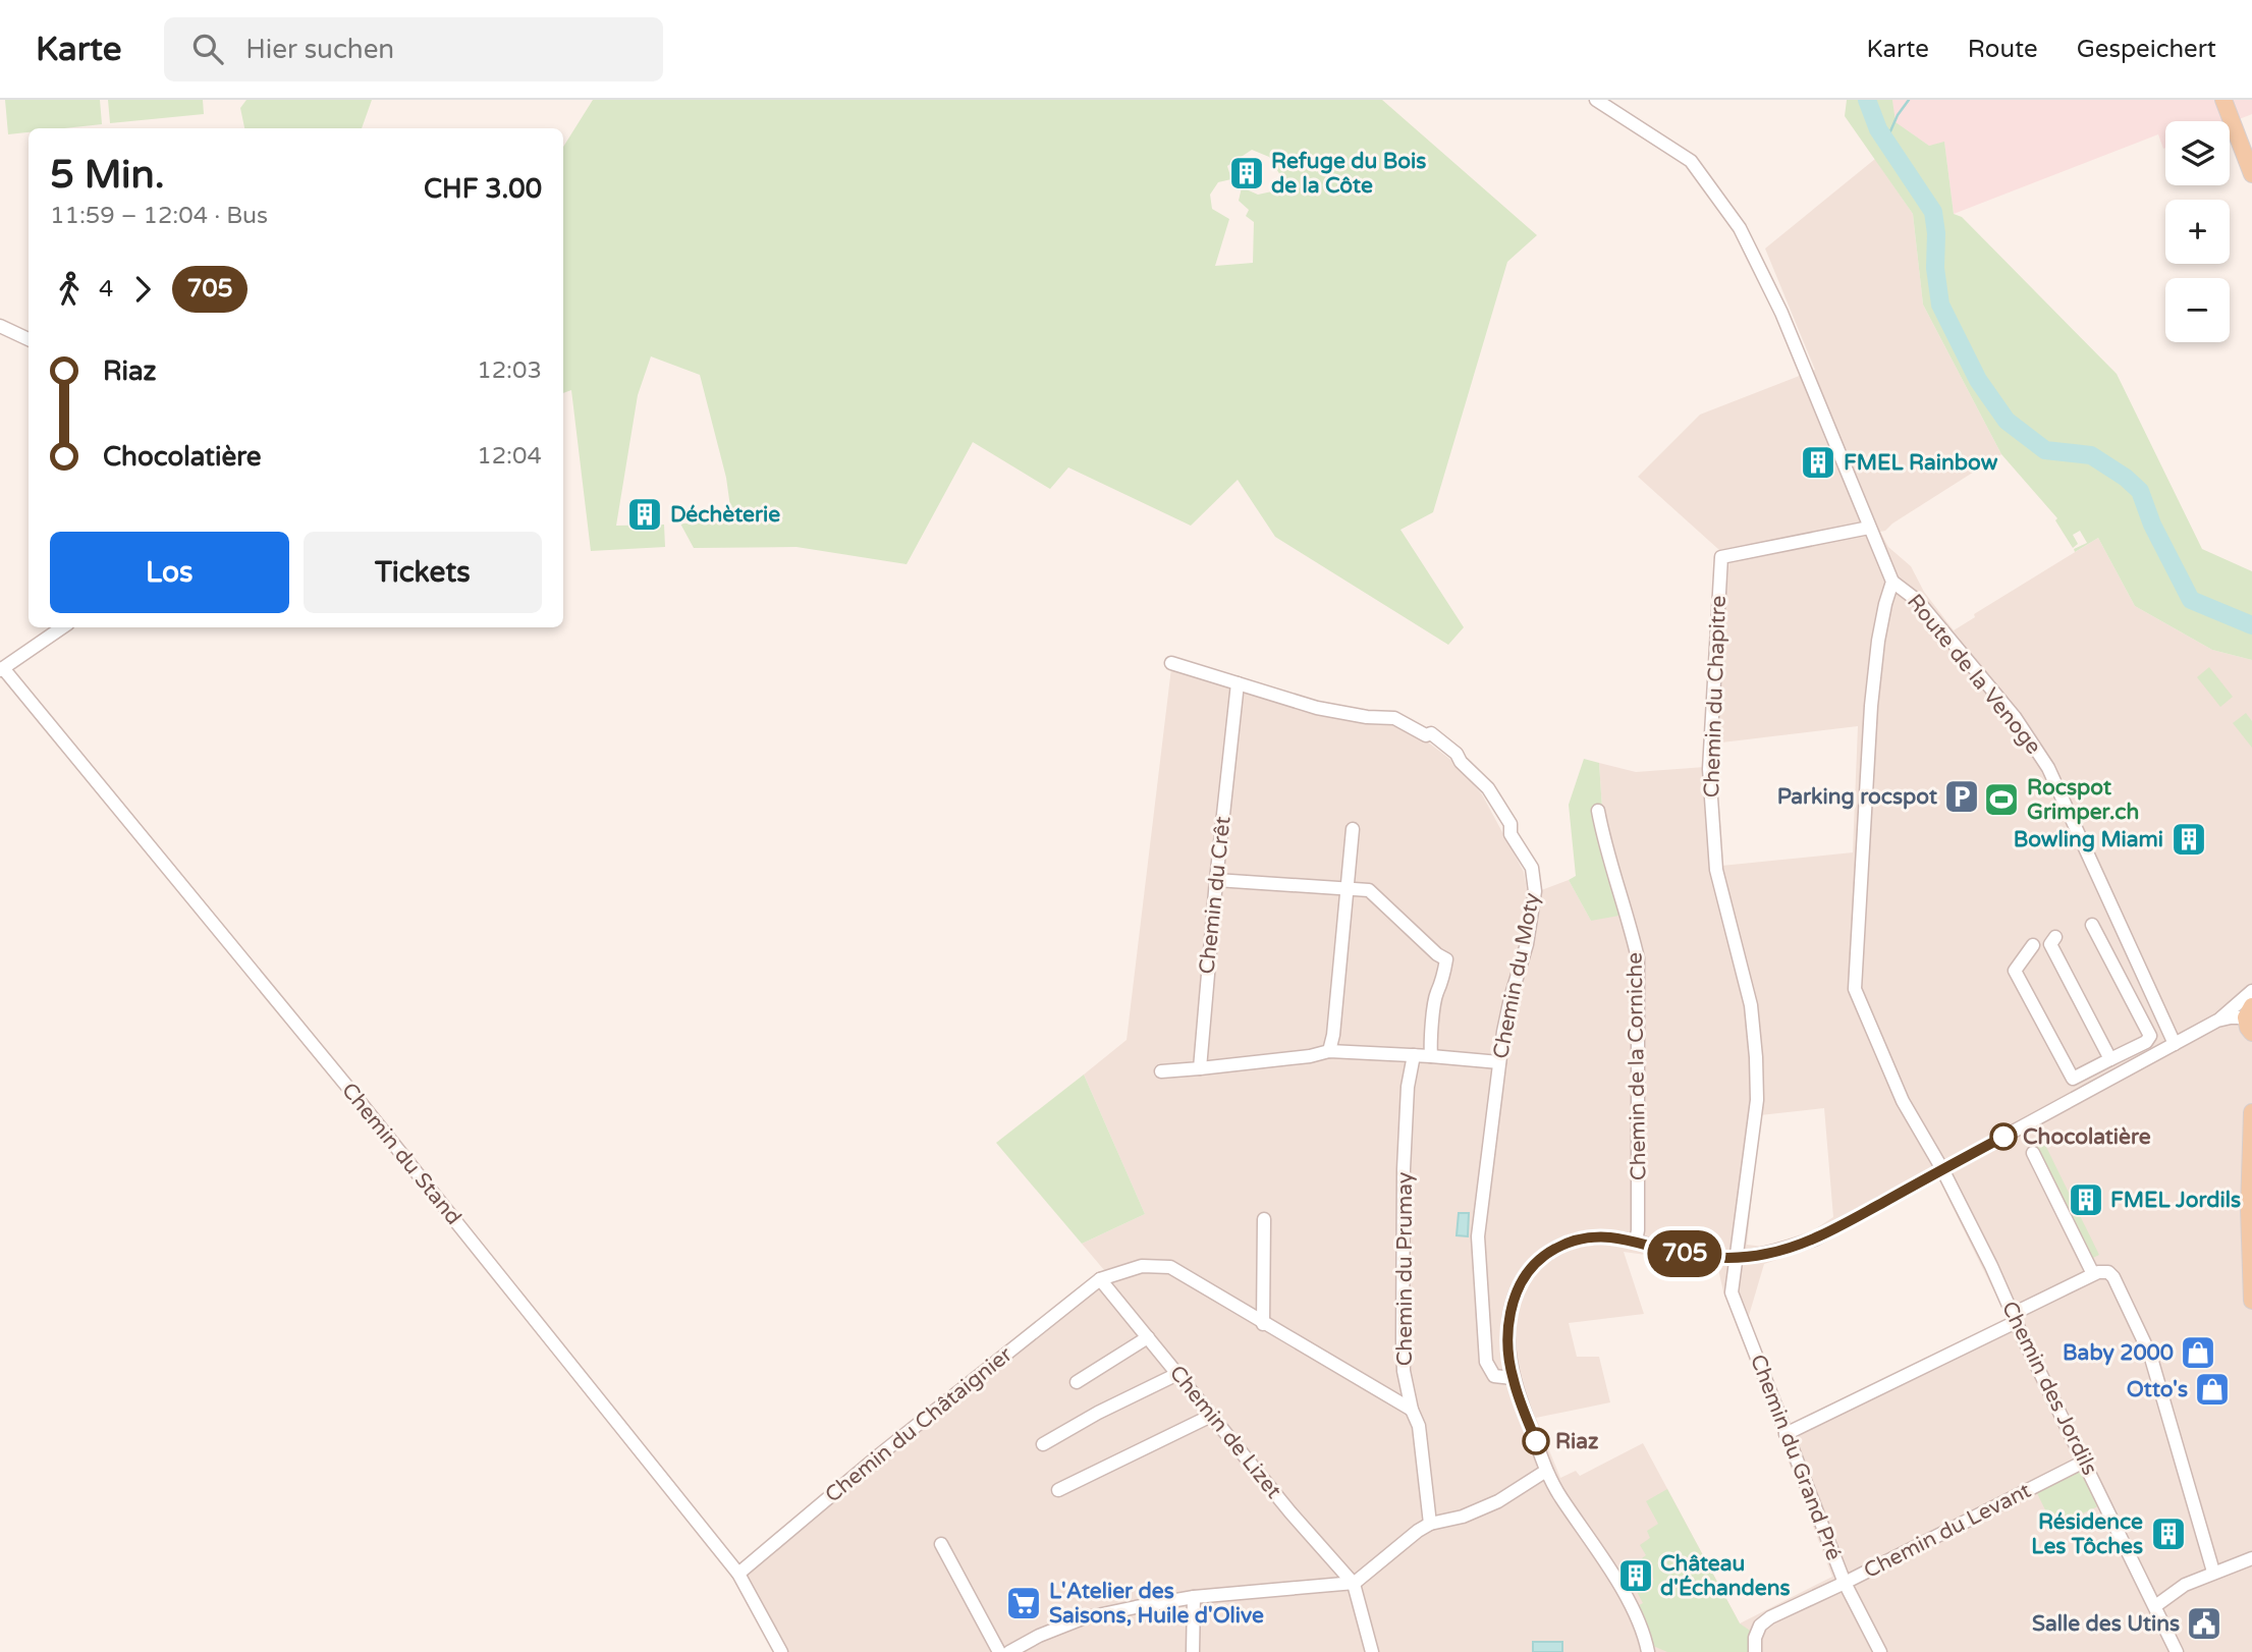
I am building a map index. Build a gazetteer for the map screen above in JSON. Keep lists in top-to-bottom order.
{
  "streets": {
    "street": [
      "Route de la Venoge",
      "Chemin du Chapitre",
      "Chemin du Crêt",
      "Chemin du Moty",
      "Chemin de la Corniche",
      "Chemin du Stand",
      "Chemin du Prumay",
      "Chemin des Jordils",
      "Chemin du Châtaignier",
      "Chemin de Lizet",
      "Chemin du Grand Pré",
      "Chemin du Levant"
    ]
  },
  "crossings": [
    ["Route de la Venoge", "Chemin des Jordils"],
    ["Chemin du Chapitre", "Chemin du Grand Pré"],
    ["Chemin du Crêt", "Chemin du Moty"],
    ["Chemin du Stand", "Chemin du Châtaignier"],
    ["Chemin des Jordils", "Chemin du Levant"],
    ["Chemin du Châtaignier", "Chemin de Lizet"],
    ["Chemin du Grand Pré", "Chemin du Levant"]
  ],
  "places": {
    "building": [
      "Refuge du Bois de la Côte",
      "FMEL Rainbow",
      "Déchèterie",
      "Bowling Miami",
      "FMEL Jordils",
      "Résidence Les Tôches",
      "Château d'Échandens"
    ],
    "parking": ["Parking rocspot"],
    "sports": ["Rocspot Grimper.ch"],
    "other": ["Chocolatière", "Riaz"],
    "shop": ["Baby 2000", "Otto's"],
    "supermarket": ["L'Atelier des Saisons, Huile d'Olive"],
    "public building": ["Salle des Utins"]
  },
  "lines": ["bus line 705"],
  "page": {
    "header": "Karte",
    "search": "Hier suchen",
    "nav": ["Karte", "Route", "Gespeichert"],
    "on_map": "705",
    "map_buttons": ["+", "−"],
    "heading": ["5 Min.", "11:59 – 12:04 · Bus", "CHF 3.00"],
    "legs": ["4", "705"],
    "list": [
      {
        "name": "Riaz",
        "value": "12:03"
      },
      {
        "name": "Chocolatière",
        "value": "12:04"
      }
    ],
    "buttons": ["Los", "Tickets"]
  }
}
